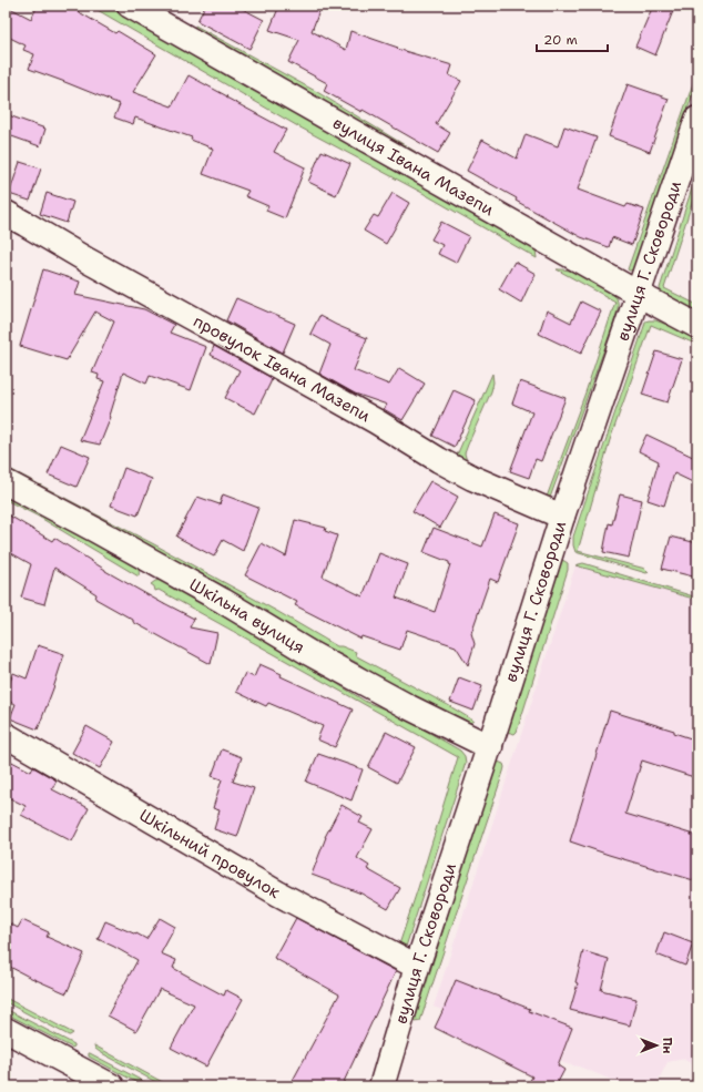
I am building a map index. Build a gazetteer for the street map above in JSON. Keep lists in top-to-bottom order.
{
  "streets": {
    "street": [
      "вулиця Івана Мазепи",
      "вулиця Г. Сковороди",
      "провулок Івана Мазепи",
      "Шкільна вулиця",
      "Шкільний провулок"
    ]
  },
  "crossings": [
    ["вулиця Івана Мазепи", "вулиця Г. Сковороди"],
    ["вулиця Г. Сковороди", "провулок Івана Мазепи"],
    ["вулиця Г. Сковороди", "Шкільна вулиця"],
    ["вулиця Г. Сковороди", "Шкільний провулок"]
  ],
  "scale_bar": "20 m",
  "north": "right"
}
